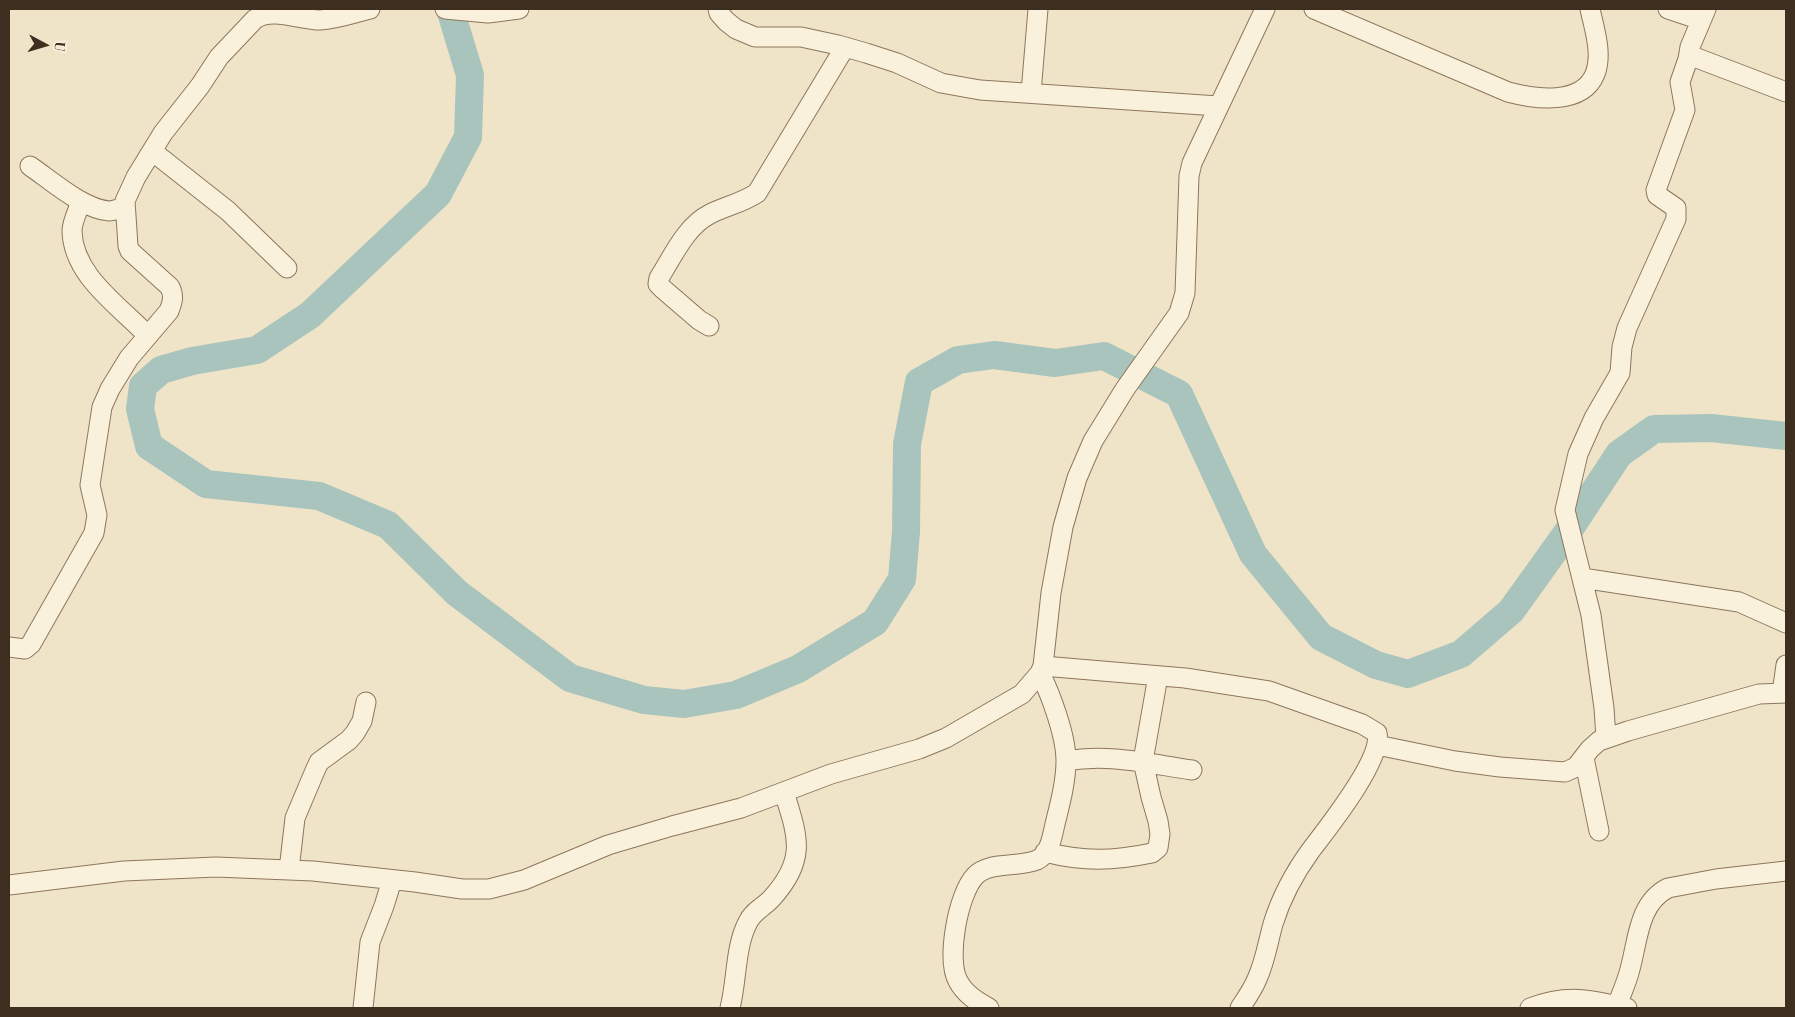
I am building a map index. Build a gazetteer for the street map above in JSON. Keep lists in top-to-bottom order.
{
  "north": "right"
}
